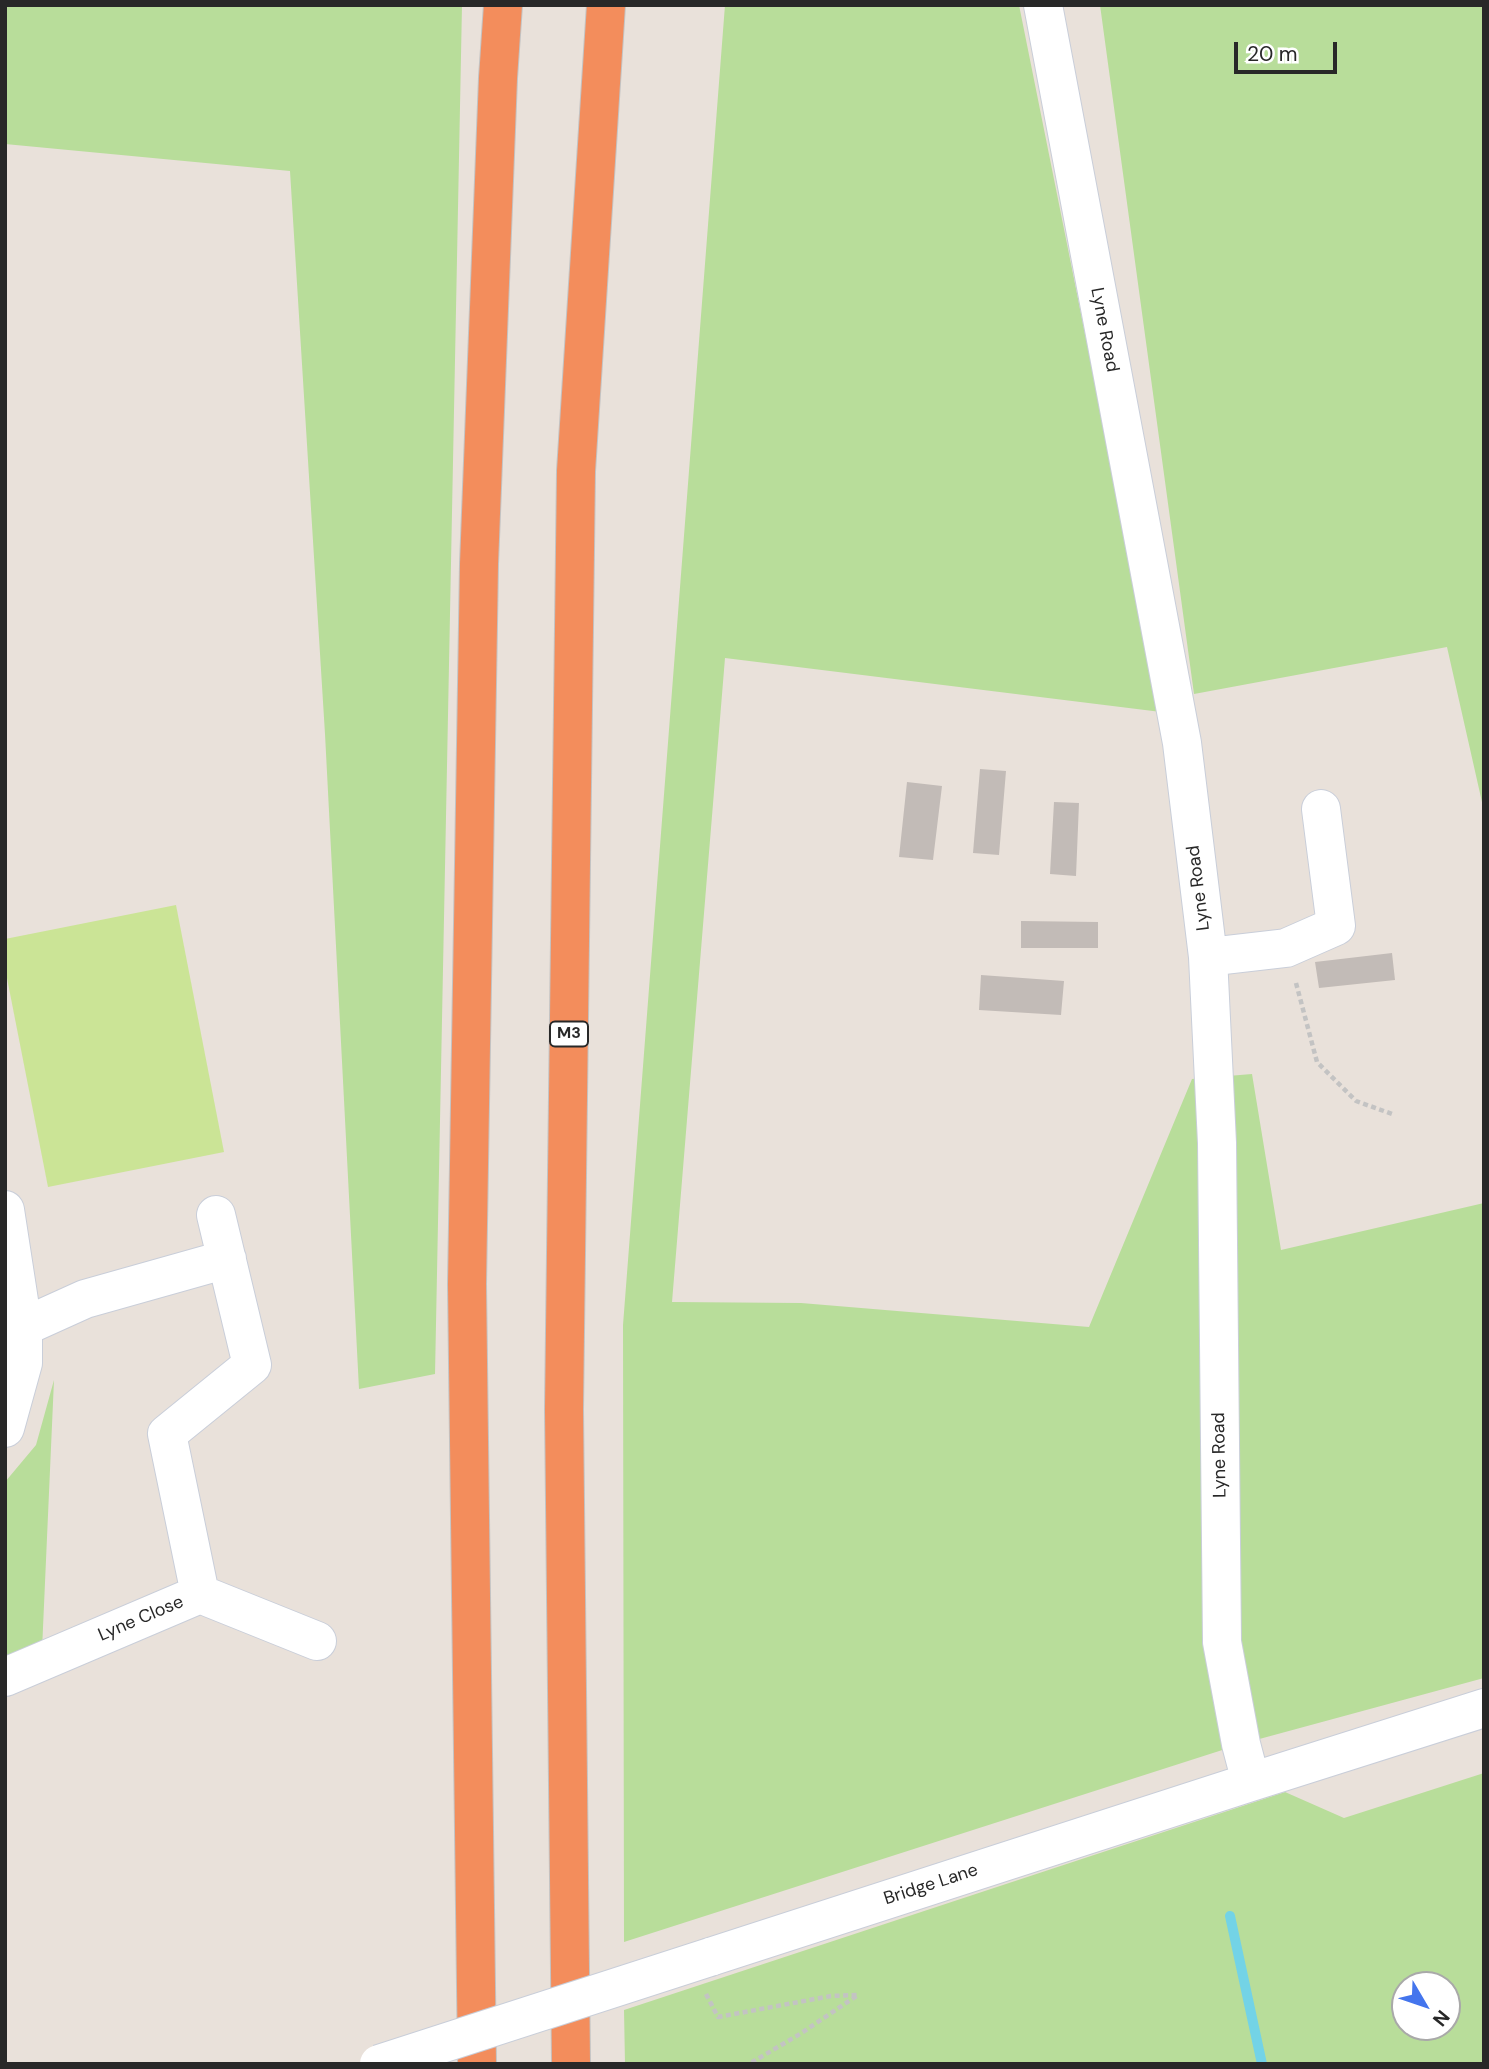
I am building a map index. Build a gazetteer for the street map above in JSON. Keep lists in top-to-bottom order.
{
  "streets": {
    "highway": ["M3"],
    "street": ["Lyne Road", "Lyne Close", "Bridge Lane"]
  },
  "crossings": [
    ["Lyne Road", "Bridge Lane"]
  ],
  "scale_bar": "20 m",
  "north": "bottom right"
}
